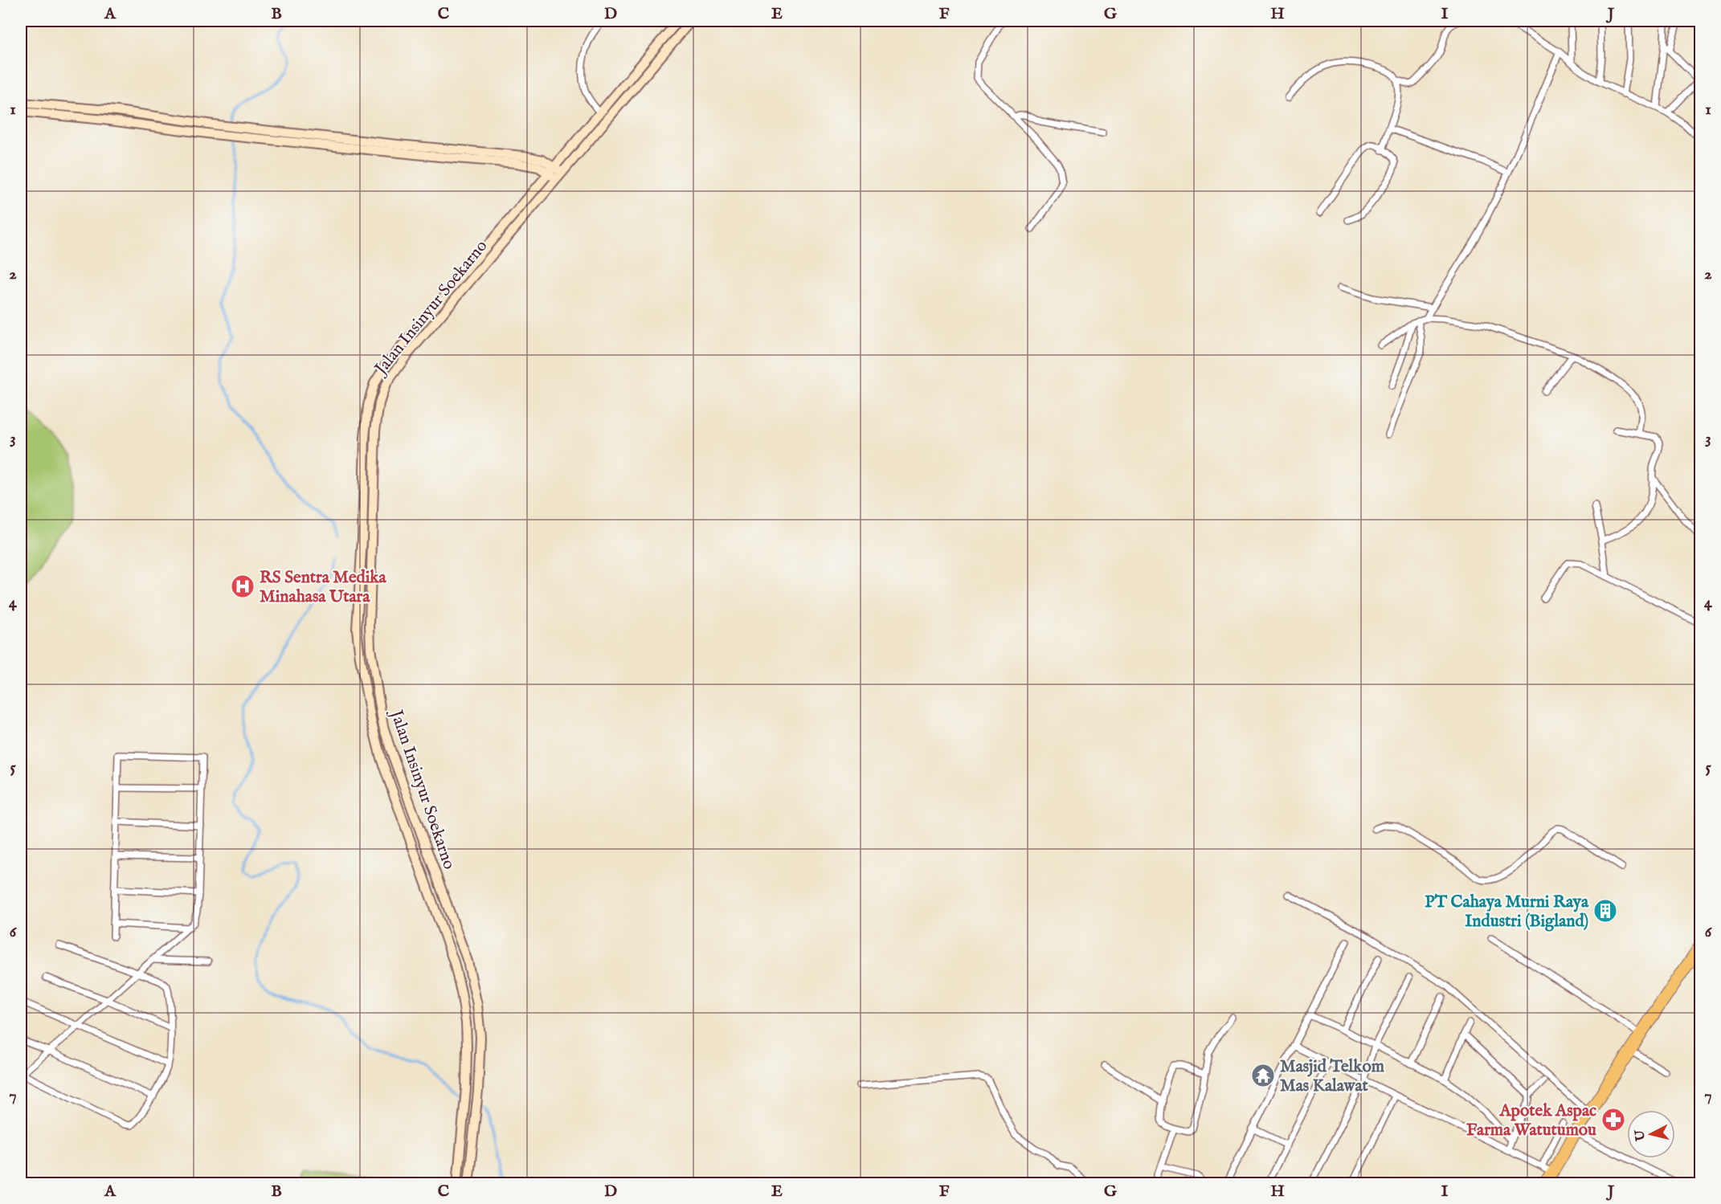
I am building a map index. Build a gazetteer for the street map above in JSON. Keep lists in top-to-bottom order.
{
  "streets": {
    "main road": ["Jalan Insinyur Soekarno"]
  },
  "places": {
    "hospital": ["RS Sentra Medika Minahasa Utara"],
    "building": ["PT Cahaya Murni Raya Industri (Bigland)"],
    "temple": ["Masjid Telkom Mas Kalawat"],
    "pharmacy": ["Apotek Aspac Farma Watutumou"]
  },
  "north": "left",
  "grid": {
    "columns": [
      "A",
      "B",
      "C",
      "D",
      "E",
      "F",
      "G",
      "H",
      "I",
      "J"
    ],
    "rows": [
      "1",
      "2",
      "3",
      "4",
      "5",
      "6",
      "7"
    ]
  }
}
